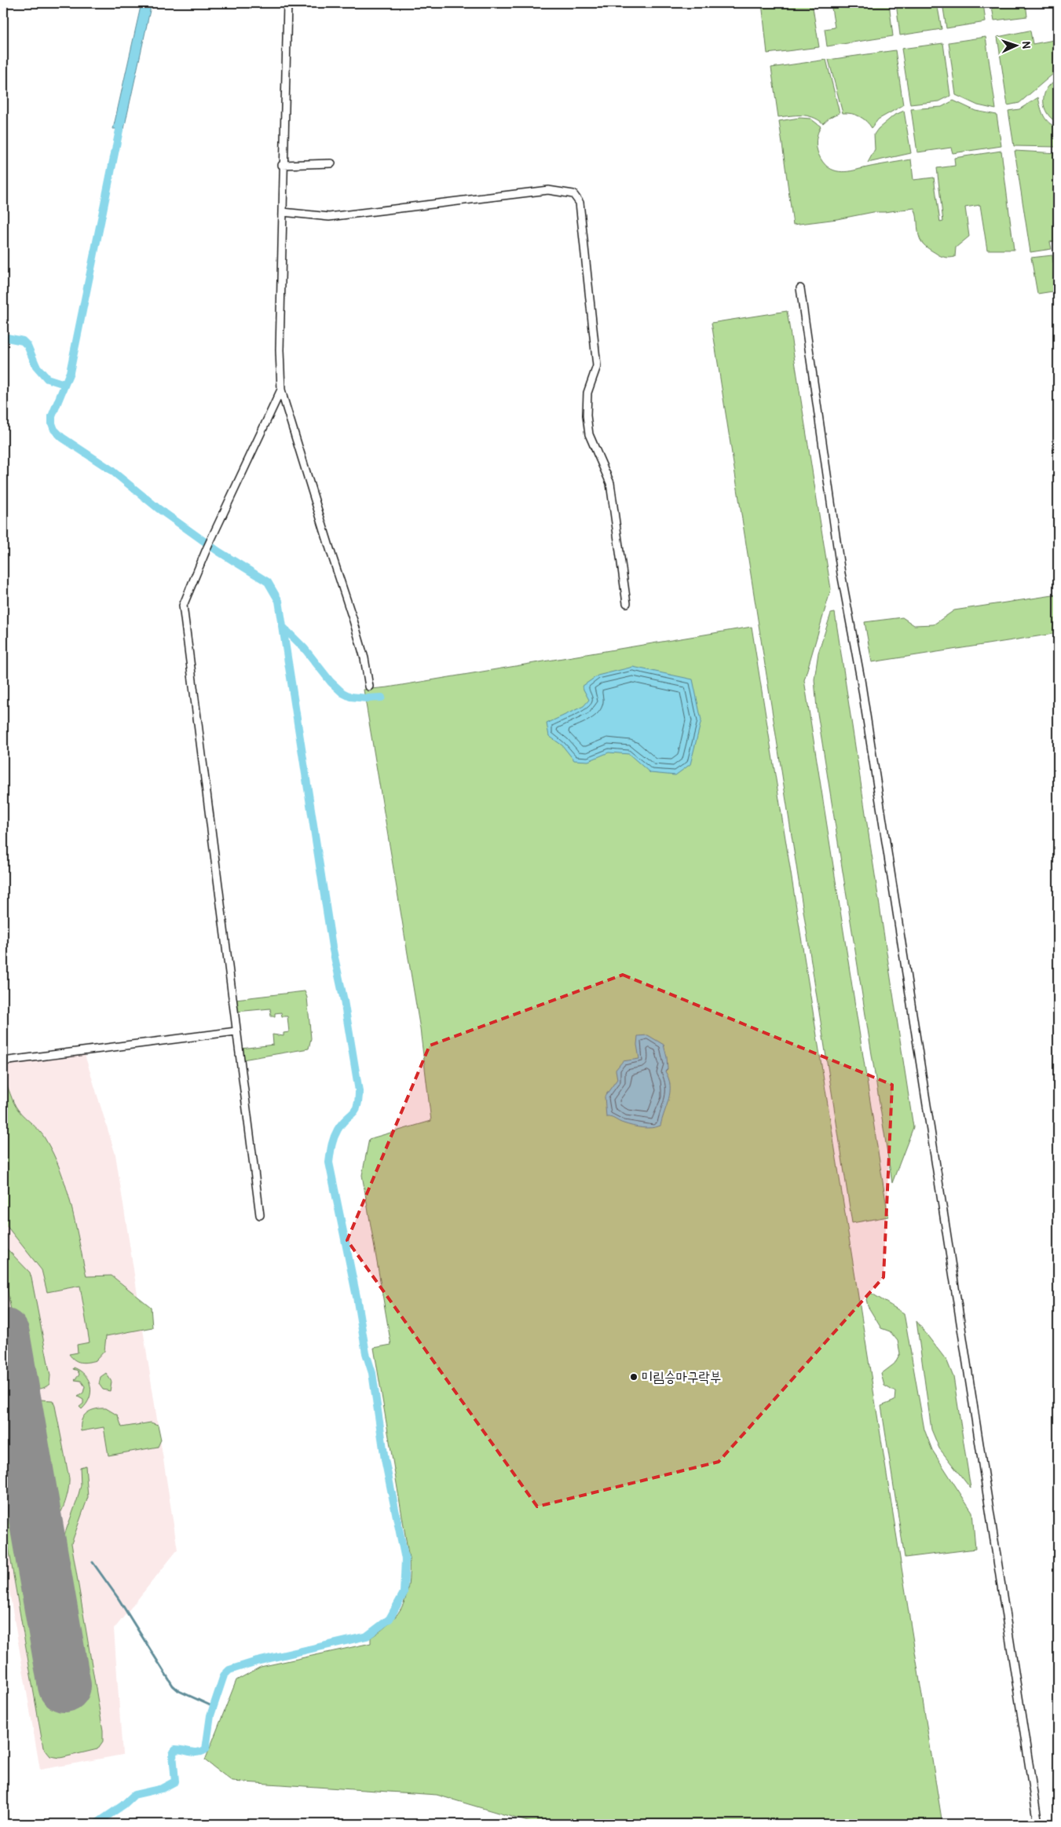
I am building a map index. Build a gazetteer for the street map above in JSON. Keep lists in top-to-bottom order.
{
  "places": ["미림승마구락부"],
  "north": "right"
}
